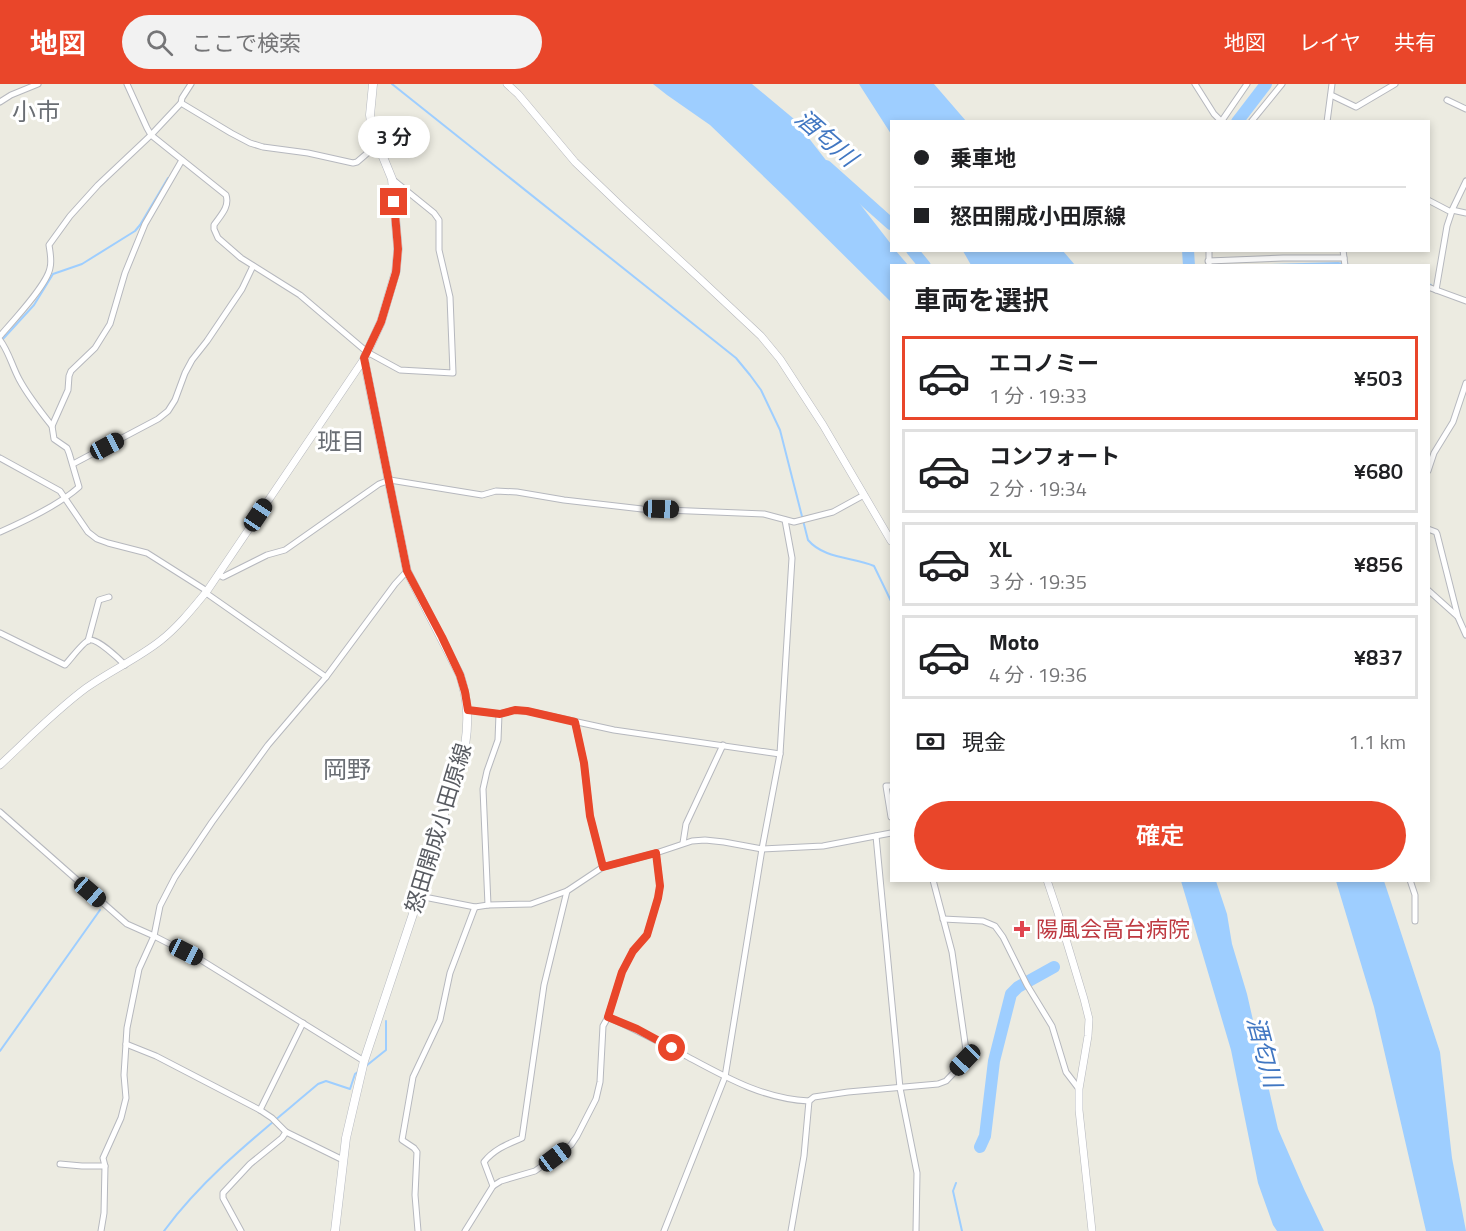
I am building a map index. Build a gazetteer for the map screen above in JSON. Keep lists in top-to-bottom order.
{
  "streets": {
    "main road": ["怒田開成小田原線"]
  },
  "districts": ["小市", "班目", "岡野"],
  "water": ["酒匂川"],
  "places": {
    "health": ["陽風会高台病院"]
  },
  "page": {
    "header": "地図",
    "search": "ここで検索",
    "nav": ["地図", "レイヤ", "共有"],
    "bubble": "3 分",
    "banner": ["乗車地", "怒田開成小田原線"],
    "heading": "車両を選択",
    "list": [
      {
        "name": "エコノミー",
        "note": "1 分 · 19:33",
        "value": "¥503"
      },
      {
        "name": "コンフォート",
        "note": "2 分 · 19:34",
        "value": "¥680"
      },
      {
        "name": "XL",
        "note": "3 分 · 19:35",
        "value": "¥856"
      },
      {
        "name": "Moto",
        "note": "4 分 · 19:36",
        "value": "¥837"
      }
    ],
    "pay": ["現金", "1.1 km"],
    "buttons": "確定"
  }
}
